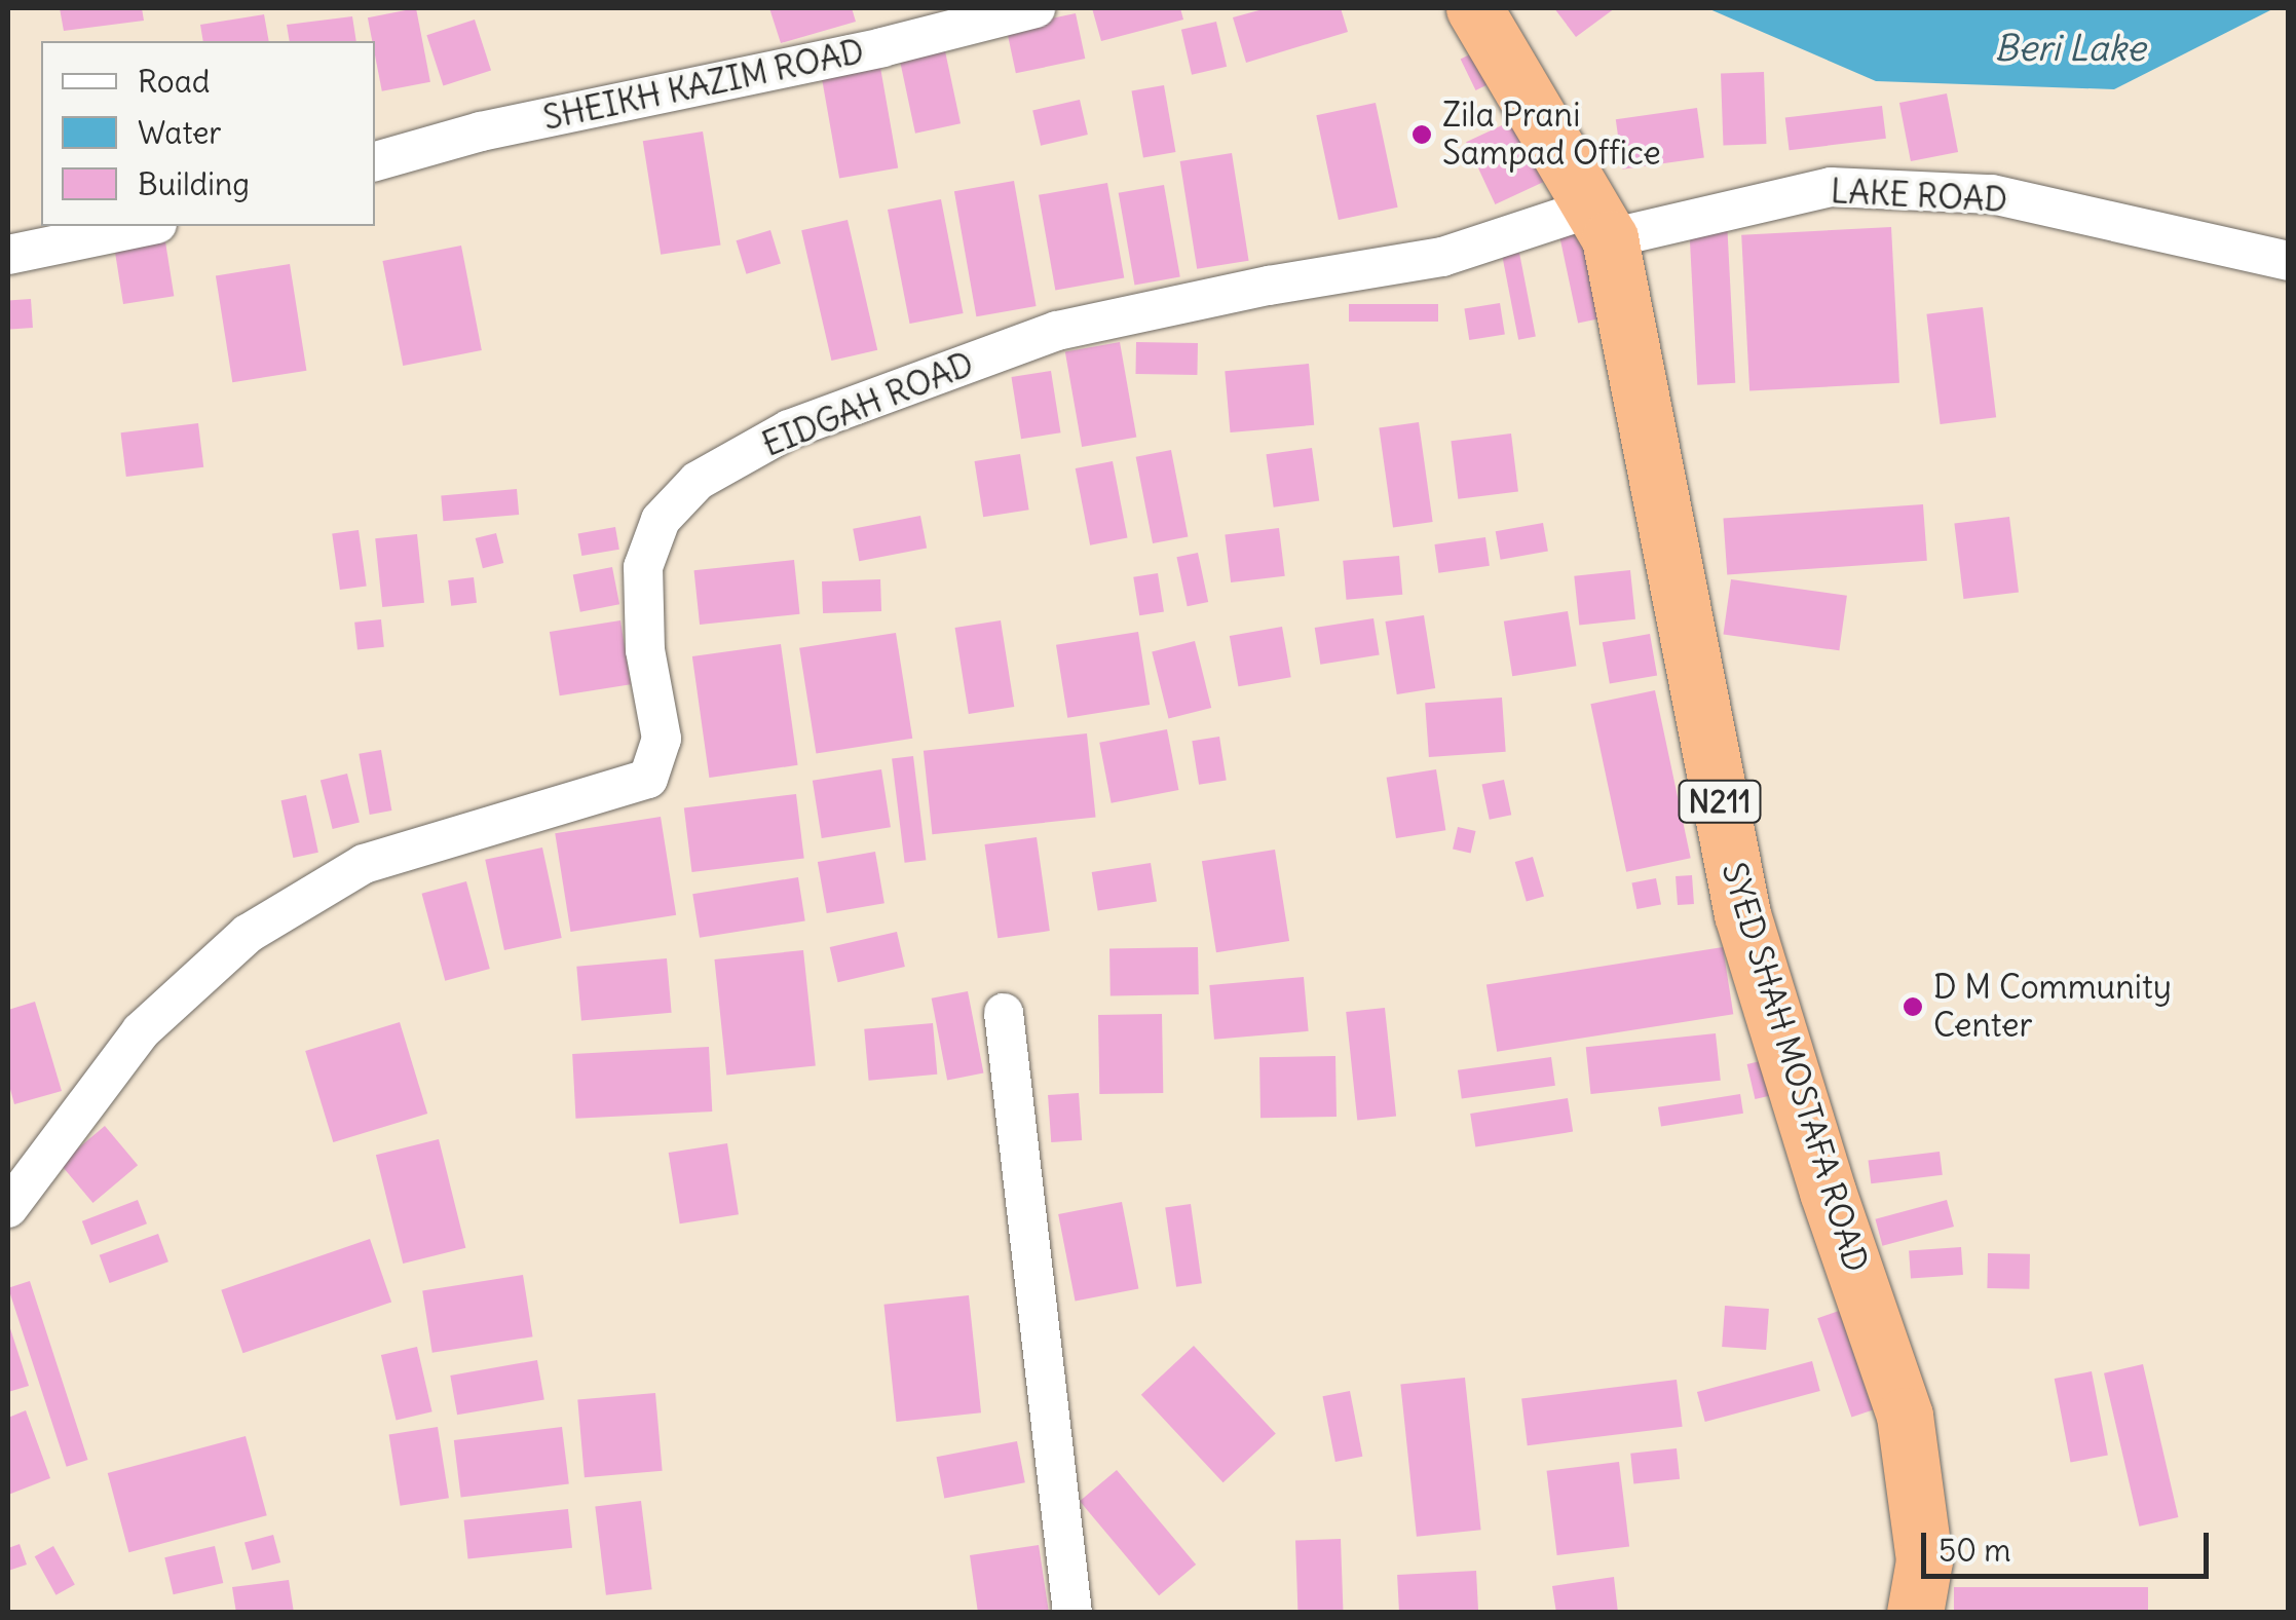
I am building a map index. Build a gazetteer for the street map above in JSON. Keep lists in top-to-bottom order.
{
  "streets": {
    "highway": ["N211", "SYED SHAH MOSTAFA ROAD"],
    "street": ["SHEIKH KAZIM ROAD", "LAKE ROAD", "EIDGAH ROAD"]
  },
  "crossings": [
    ["LAKE ROAD", "EIDGAH ROAD"],
    ["LAKE ROAD", "SYED SHAH MOSTAFA ROAD"],
    ["EIDGAH ROAD", "SYED SHAH MOSTAFA ROAD"]
  ],
  "water": ["Beri Lake"],
  "places": ["Zila Prani Sampad Office", "D M Community Center"],
  "legend": ["Road", "Water", "Building"],
  "scale_bar": "50 m"
}
